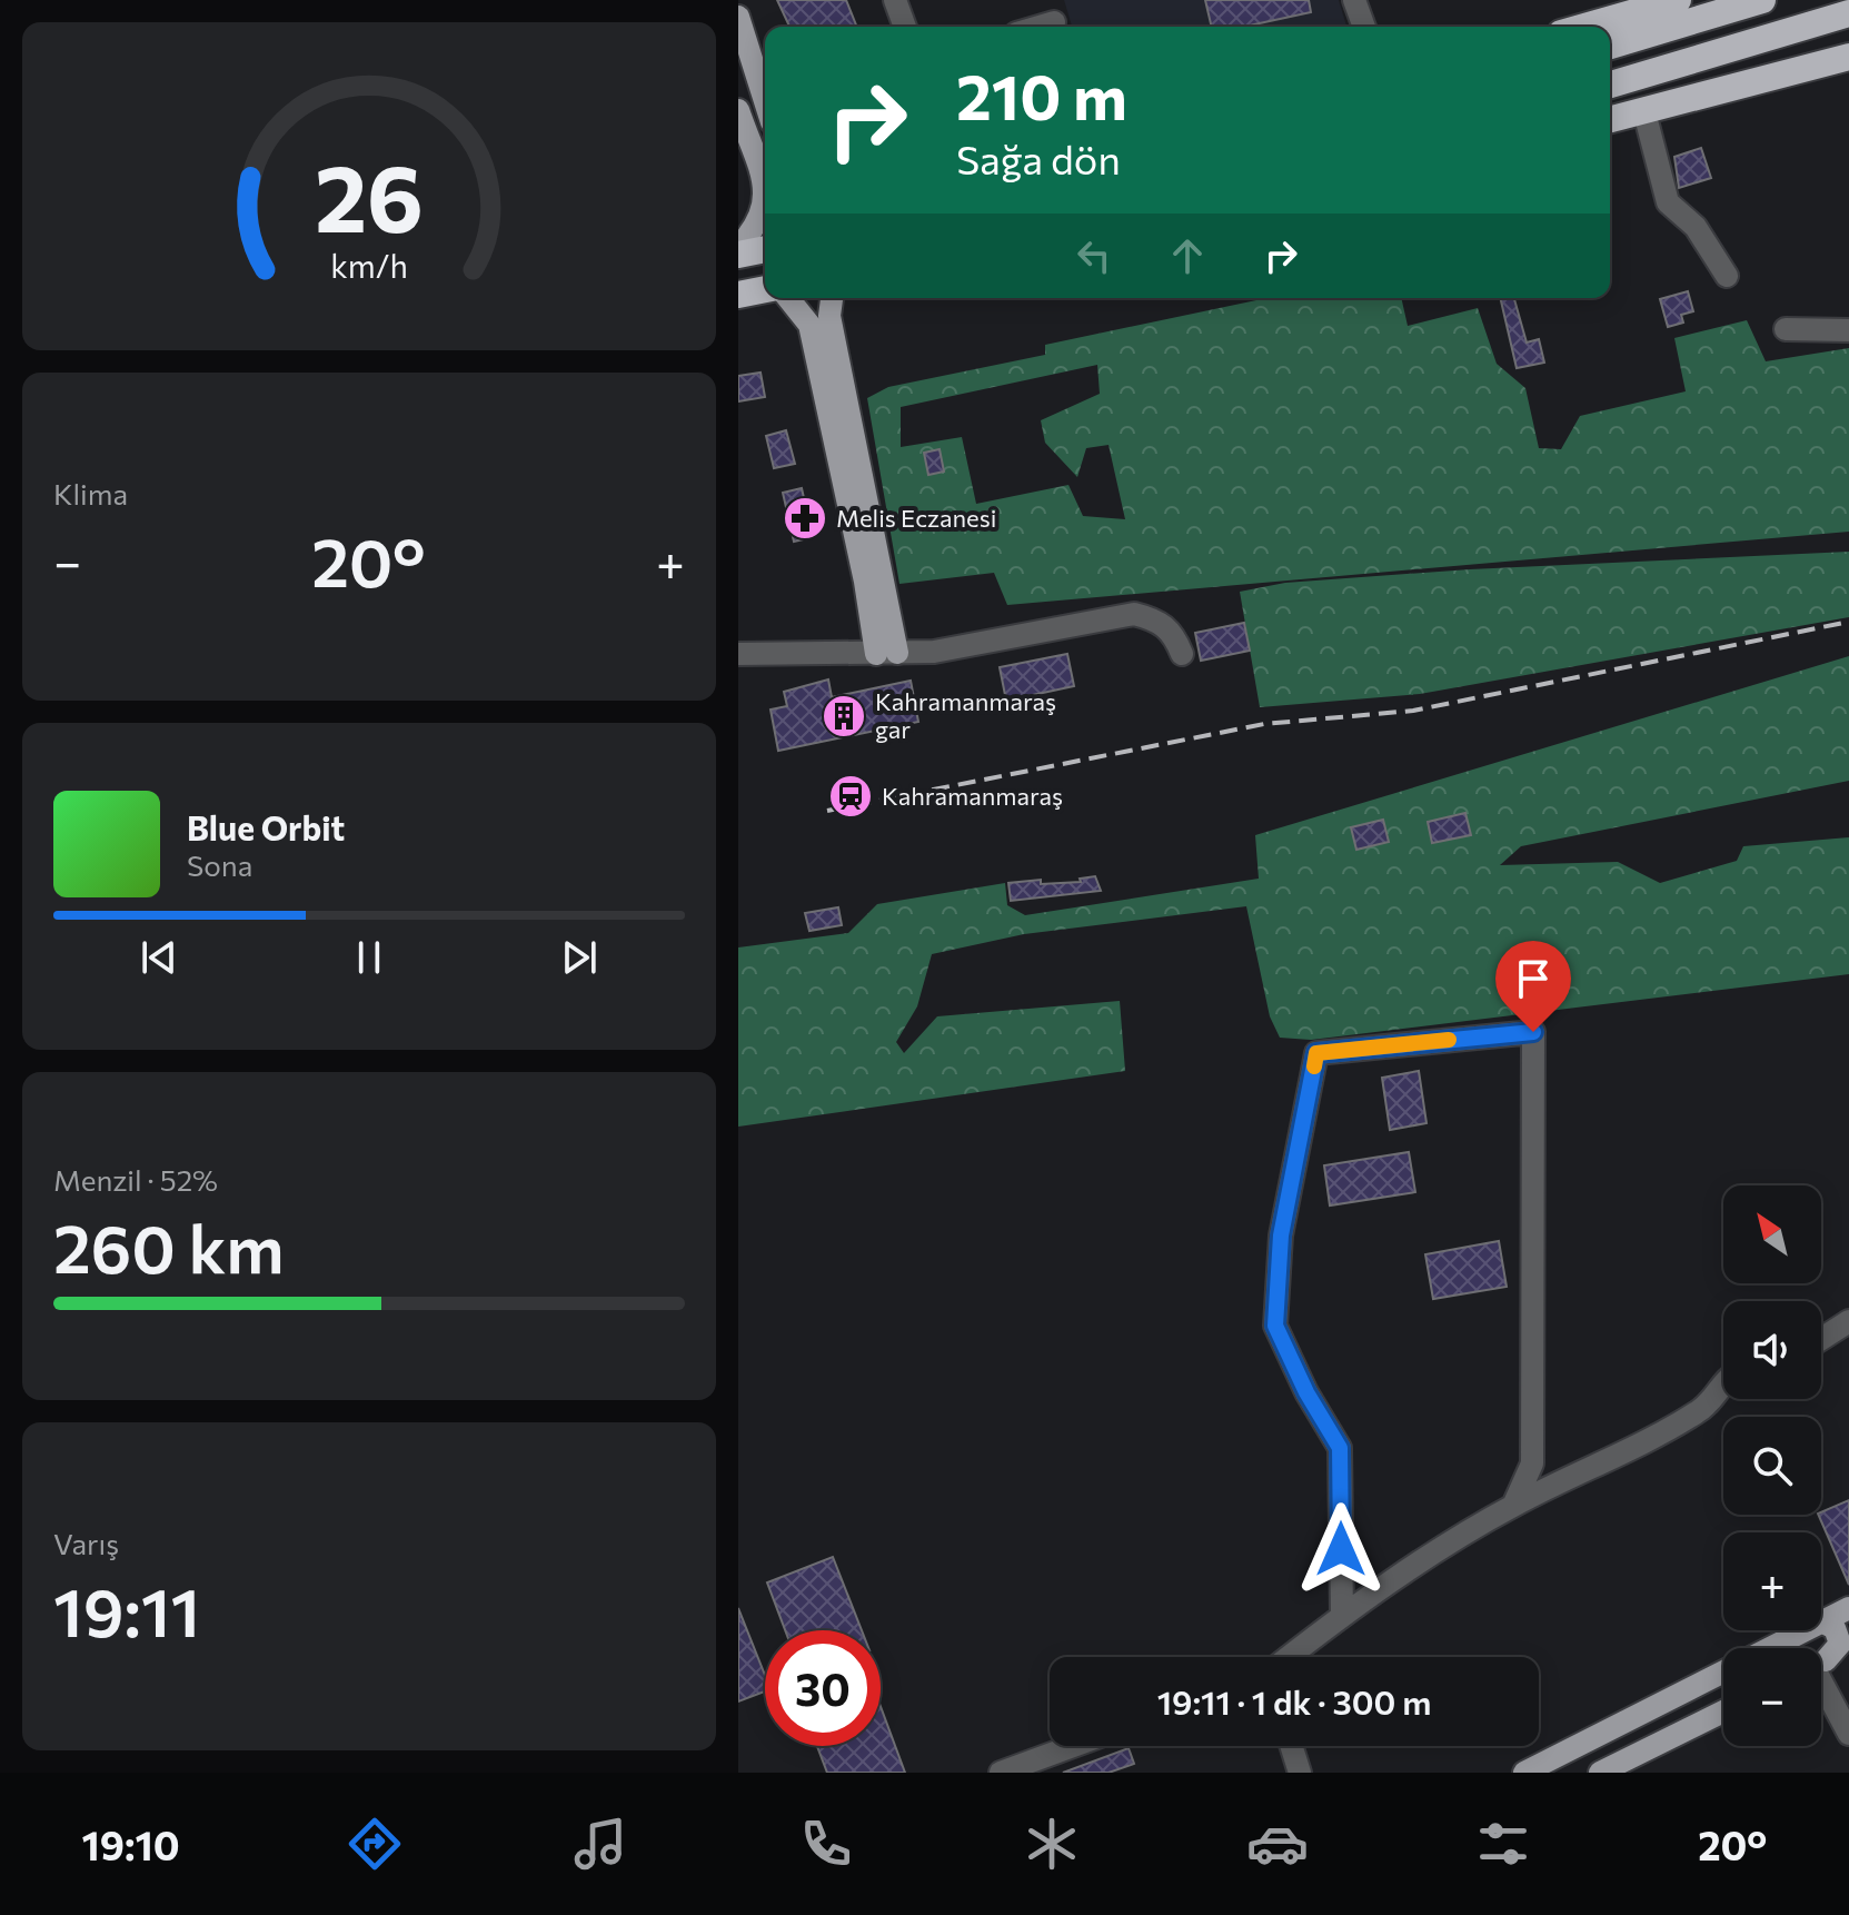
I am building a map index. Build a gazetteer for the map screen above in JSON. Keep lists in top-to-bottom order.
{
  "places": {
    "pharmacy": ["Melis Eczanesi"],
    "building": ["Kahramanmaraş gar"],
    "station": ["Kahramanmaraş"]
  },
  "north": "top left",
  "page": {
    "turn": ["210 m", "Sağa dön"],
    "tile": [
      "Klima",
      ["Menzil · 52%", "260 km"],
      ["Varış", "19:11"]
    ],
    "heat": ["−", "20°", "+"],
    "song": ["Blue Orbit", "Sona"],
    "map_buttons": ["+", "−"],
    "limit": "30",
    "trip": "19:11 · 1 dk · 300 m",
    "tabs": ["19:10", "20°"],
    "gauge": ["26", "km/h"]
  }
}
